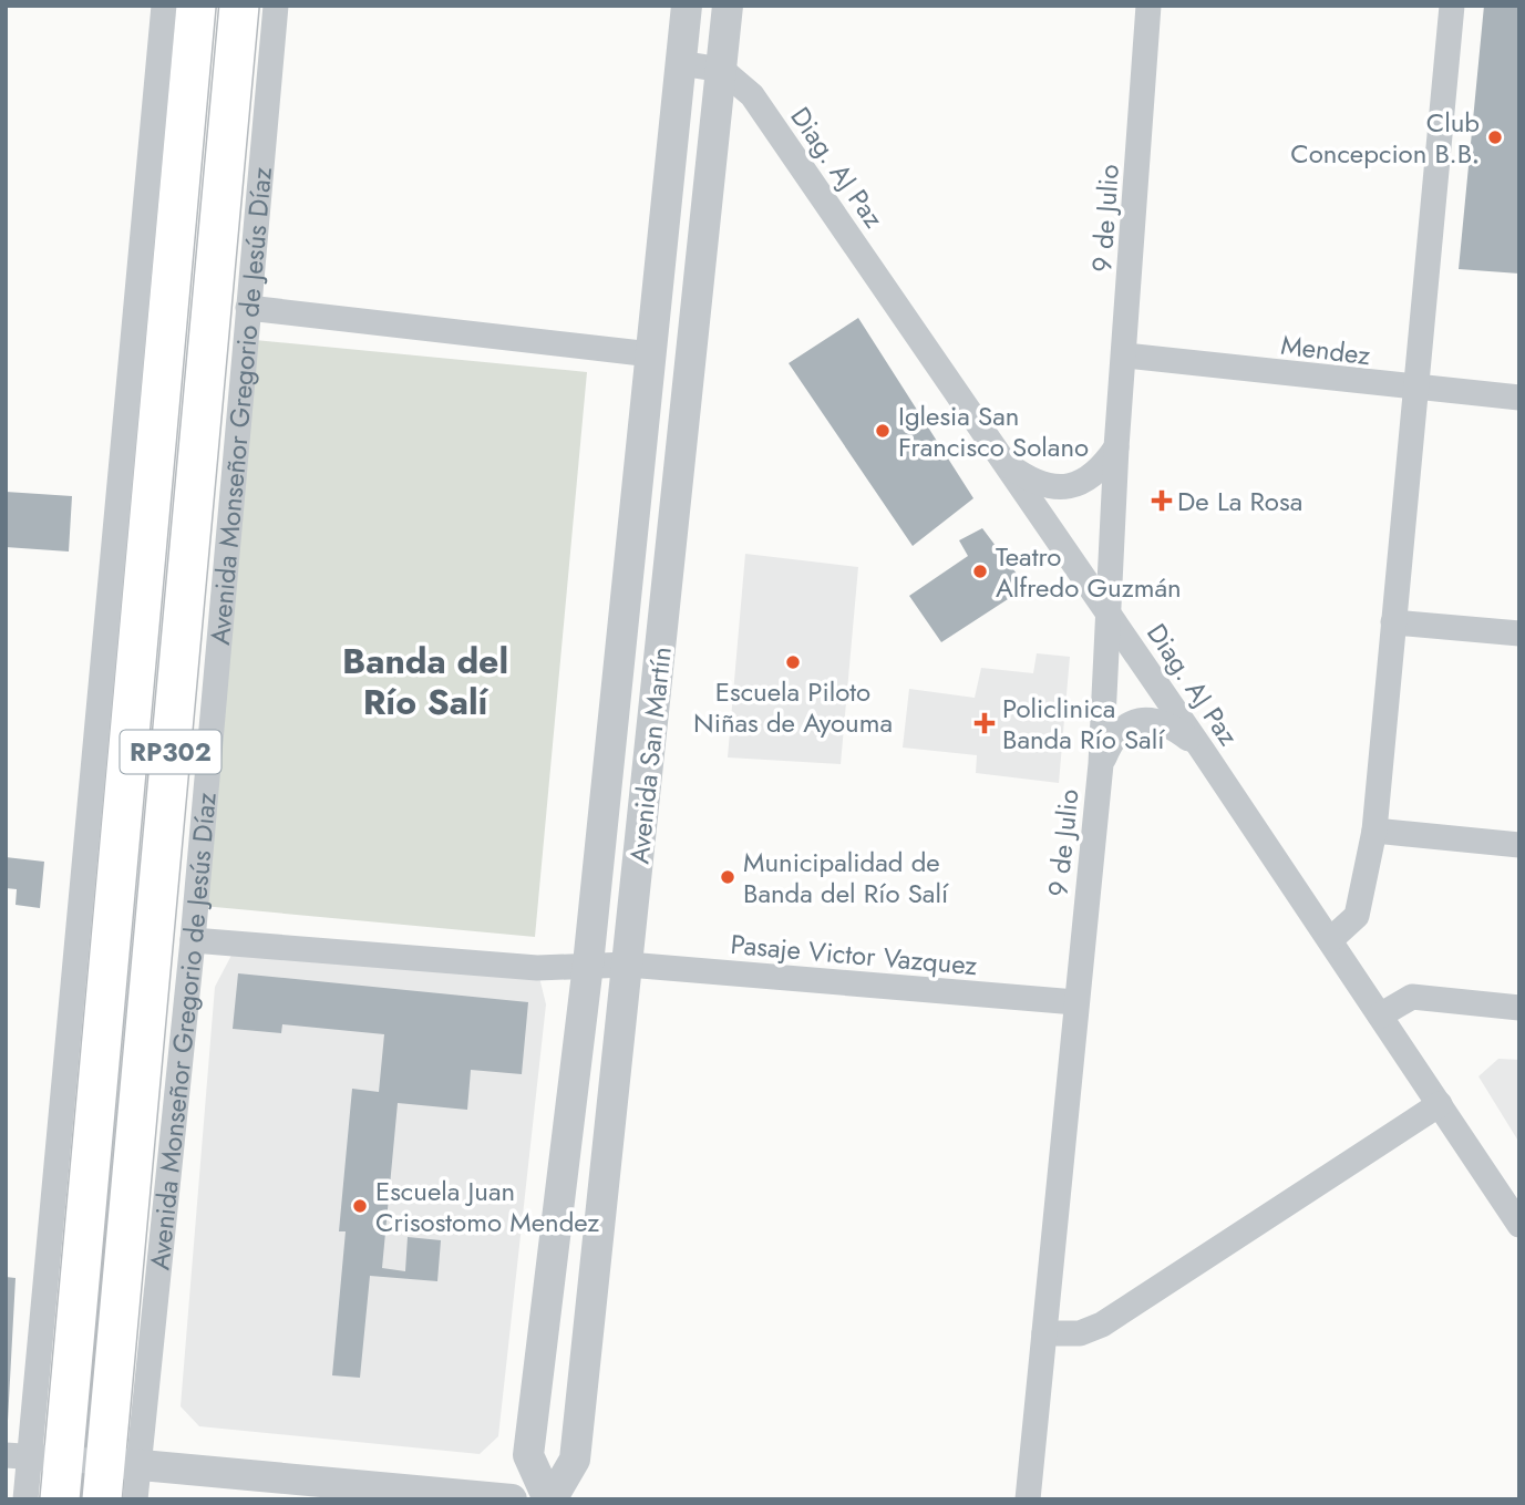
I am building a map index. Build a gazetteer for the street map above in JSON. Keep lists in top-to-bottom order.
{
  "streets": {
    "main road": ["Avenida Monseñor Gregorio de Jesús Díaz", "RP302"],
    "street": [
      "Diag. AJ Paz",
      "9 de Julio",
      "Mendez",
      "Avenida San Martín",
      "Pasaje Victor Vazquez"
    ]
  },
  "crossings": [
    ["Diag. AJ Paz", "9 de Julio"],
    ["Diag. AJ Paz", "Avenida San Martín"],
    ["9 de Julio", "Mendez"],
    ["9 de Julio", "Pasaje Victor Vazquez"],
    ["Avenida Monseñor Gregorio de Jesús Díaz", "Pasaje Victor Vazquez"],
    ["Avenida San Martín", "Pasaje Victor Vazquez"]
  ],
  "districts": ["Banda del Río Salí"],
  "places": {
    "other": [
      "Club Concepcion B.B.",
      "Iglesia San Francisco Solano",
      "Teatro Alfredo Guzmán",
      "Escuela Piloto Niñas de Ayouma",
      "Municipalidad de Banda del Río Salí",
      "Escuela Juan Crisostomo Mendez"
    ],
    "health": ["De La Rosa", "Policlinica Banda Río Salí"]
  }
}
